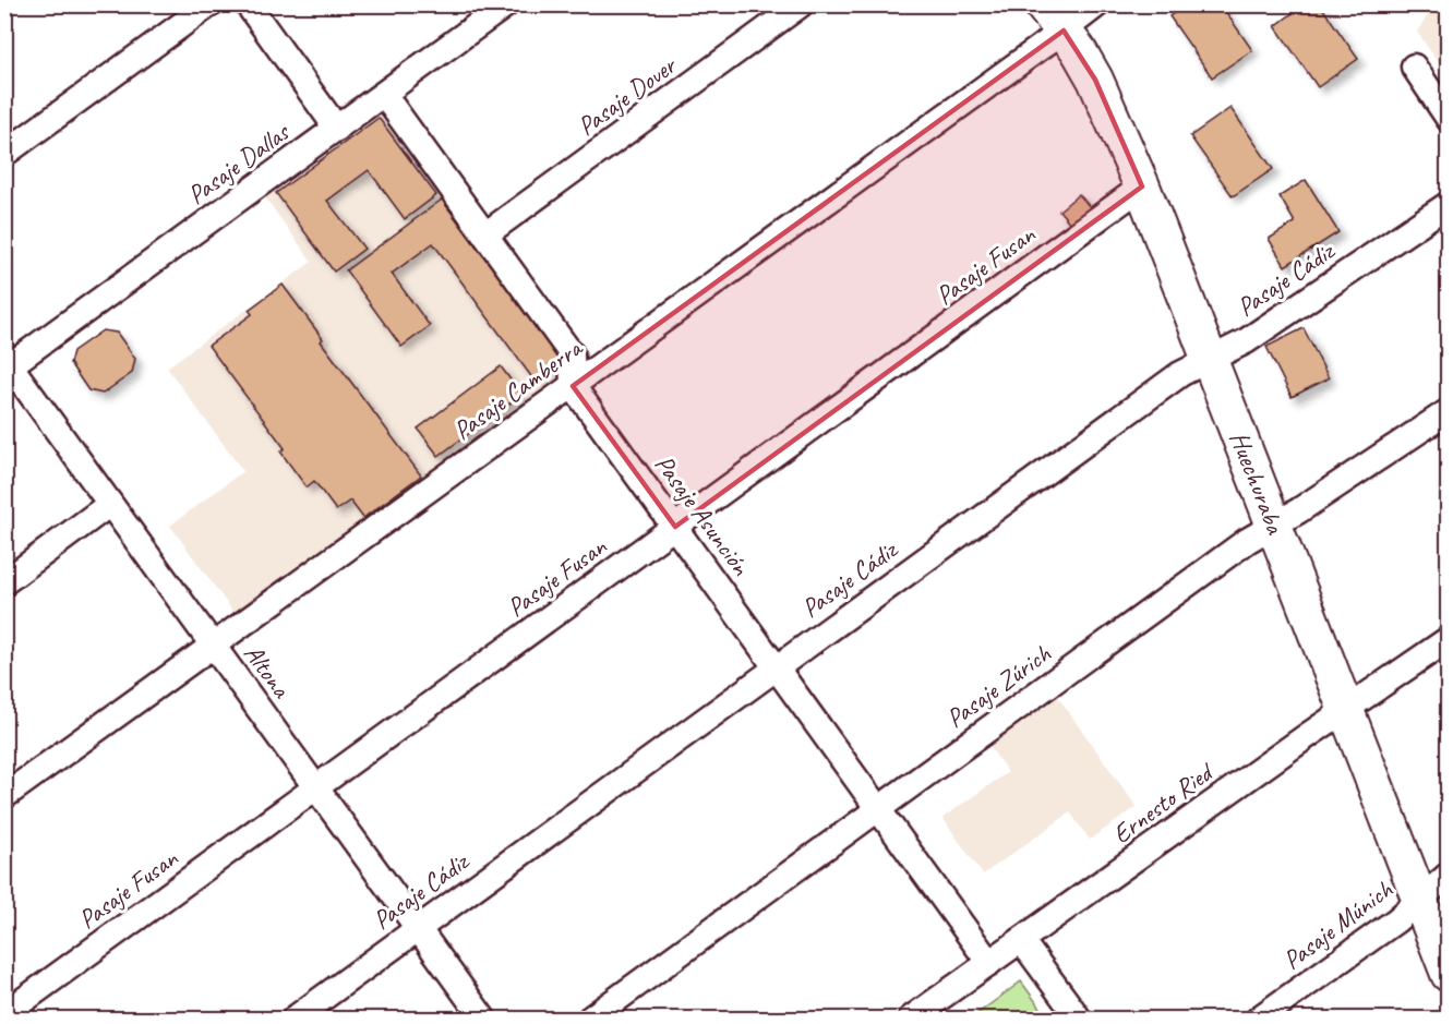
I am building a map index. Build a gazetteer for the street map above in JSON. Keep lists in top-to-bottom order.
{
  "streets": {
    "street": [
      "Pasaje Dover",
      "Pasaje Dallas",
      "Pasaje Fusan",
      "Pasaje Cádiz",
      "Pasaje Camberra",
      "Huechuraba",
      "Pasaje Asunción",
      "Altona",
      "Pasaje Zúrich",
      "Ernesto Ried",
      "Pasaje Múnich"
    ]
  },
  "crossings": [
    ["Pasaje Dallas", "Altona"],
    ["Pasaje Fusan", "Huechuraba"],
    ["Pasaje Fusan", "Pasaje Asunción"],
    ["Pasaje Fusan", "Altona"],
    ["Pasaje Cádiz", "Huechuraba"],
    ["Pasaje Cádiz", "Pasaje Asunción"],
    ["Pasaje Cádiz", "Altona"],
    ["Pasaje Camberra", "Huechuraba"],
    ["Pasaje Camberra", "Pasaje Asunción"],
    ["Pasaje Camberra", "Altona"],
    ["Huechuraba", "Pasaje Zúrich"],
    ["Huechuraba", "Ernesto Ried"],
    ["Huechuraba", "Pasaje Múnich"],
    ["Pasaje Asunción", "Pasaje Zúrich"],
    ["Pasaje Asunción", "Ernesto Ried"]
  ]
}
